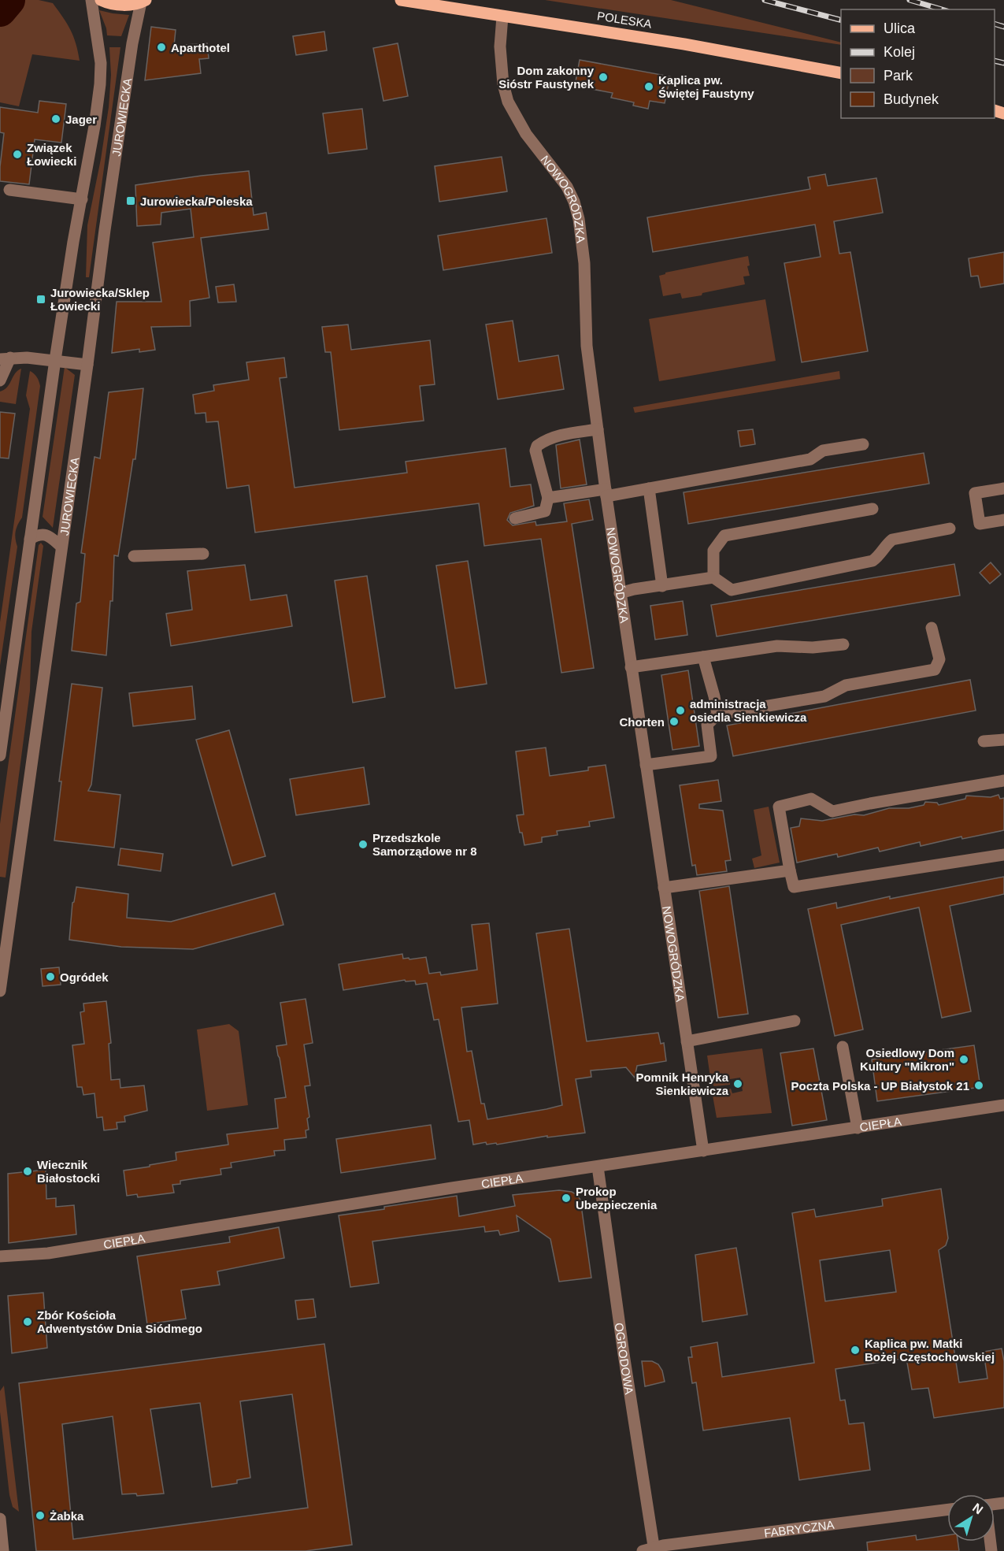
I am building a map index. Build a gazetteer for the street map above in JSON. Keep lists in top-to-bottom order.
{
  "streets": {
    "main road": ["POLESKA"],
    "street": [
      "JUROWIECKA",
      "NOWOGRÓDZKA",
      "CIEPŁA",
      "OGRODOWA",
      "FABRYCZNA"
    ]
  },
  "crossings": [
    ["POLESKA", "NOWOGRÓDZKA"],
    ["NOWOGRÓDZKA", "CIEPŁA"],
    ["CIEPŁA", "OGRODOWA"],
    ["OGRODOWA", "FABRYCZNA"]
  ],
  "places": {
    "other": [
      "Aparthotel",
      "Dom zakonny Sióstr Faustynek",
      "Kaplica pw. Świętej Faustyny",
      "Jager",
      "Związek Łowiecki",
      "administracja osiedla Sienkiewicza",
      "Chorten",
      "Przedszkole Samorządowe nr 8",
      "Ogródek",
      "Osiedlowy Dom Kultury \"Mikron\"",
      "Pomnik Henryka Sienkiewicza",
      "Poczta Polska - UP Białystok 21",
      "Wiecznik Białostocki",
      "Prokop Ubezpieczenia",
      "Zbór Kościoła Adwentystów Dnia Siódmego",
      "Kaplica pw. Matki Bożej Częstochowskiej",
      "Żabka"
    ],
    "transit": ["Jurowiecka/Poleska", "Jurowiecka/Sklep Łowiecki"]
  },
  "legend": [
    "Ulica",
    "Kolej",
    "Park",
    "Budynek"
  ],
  "north": "top right"
}
